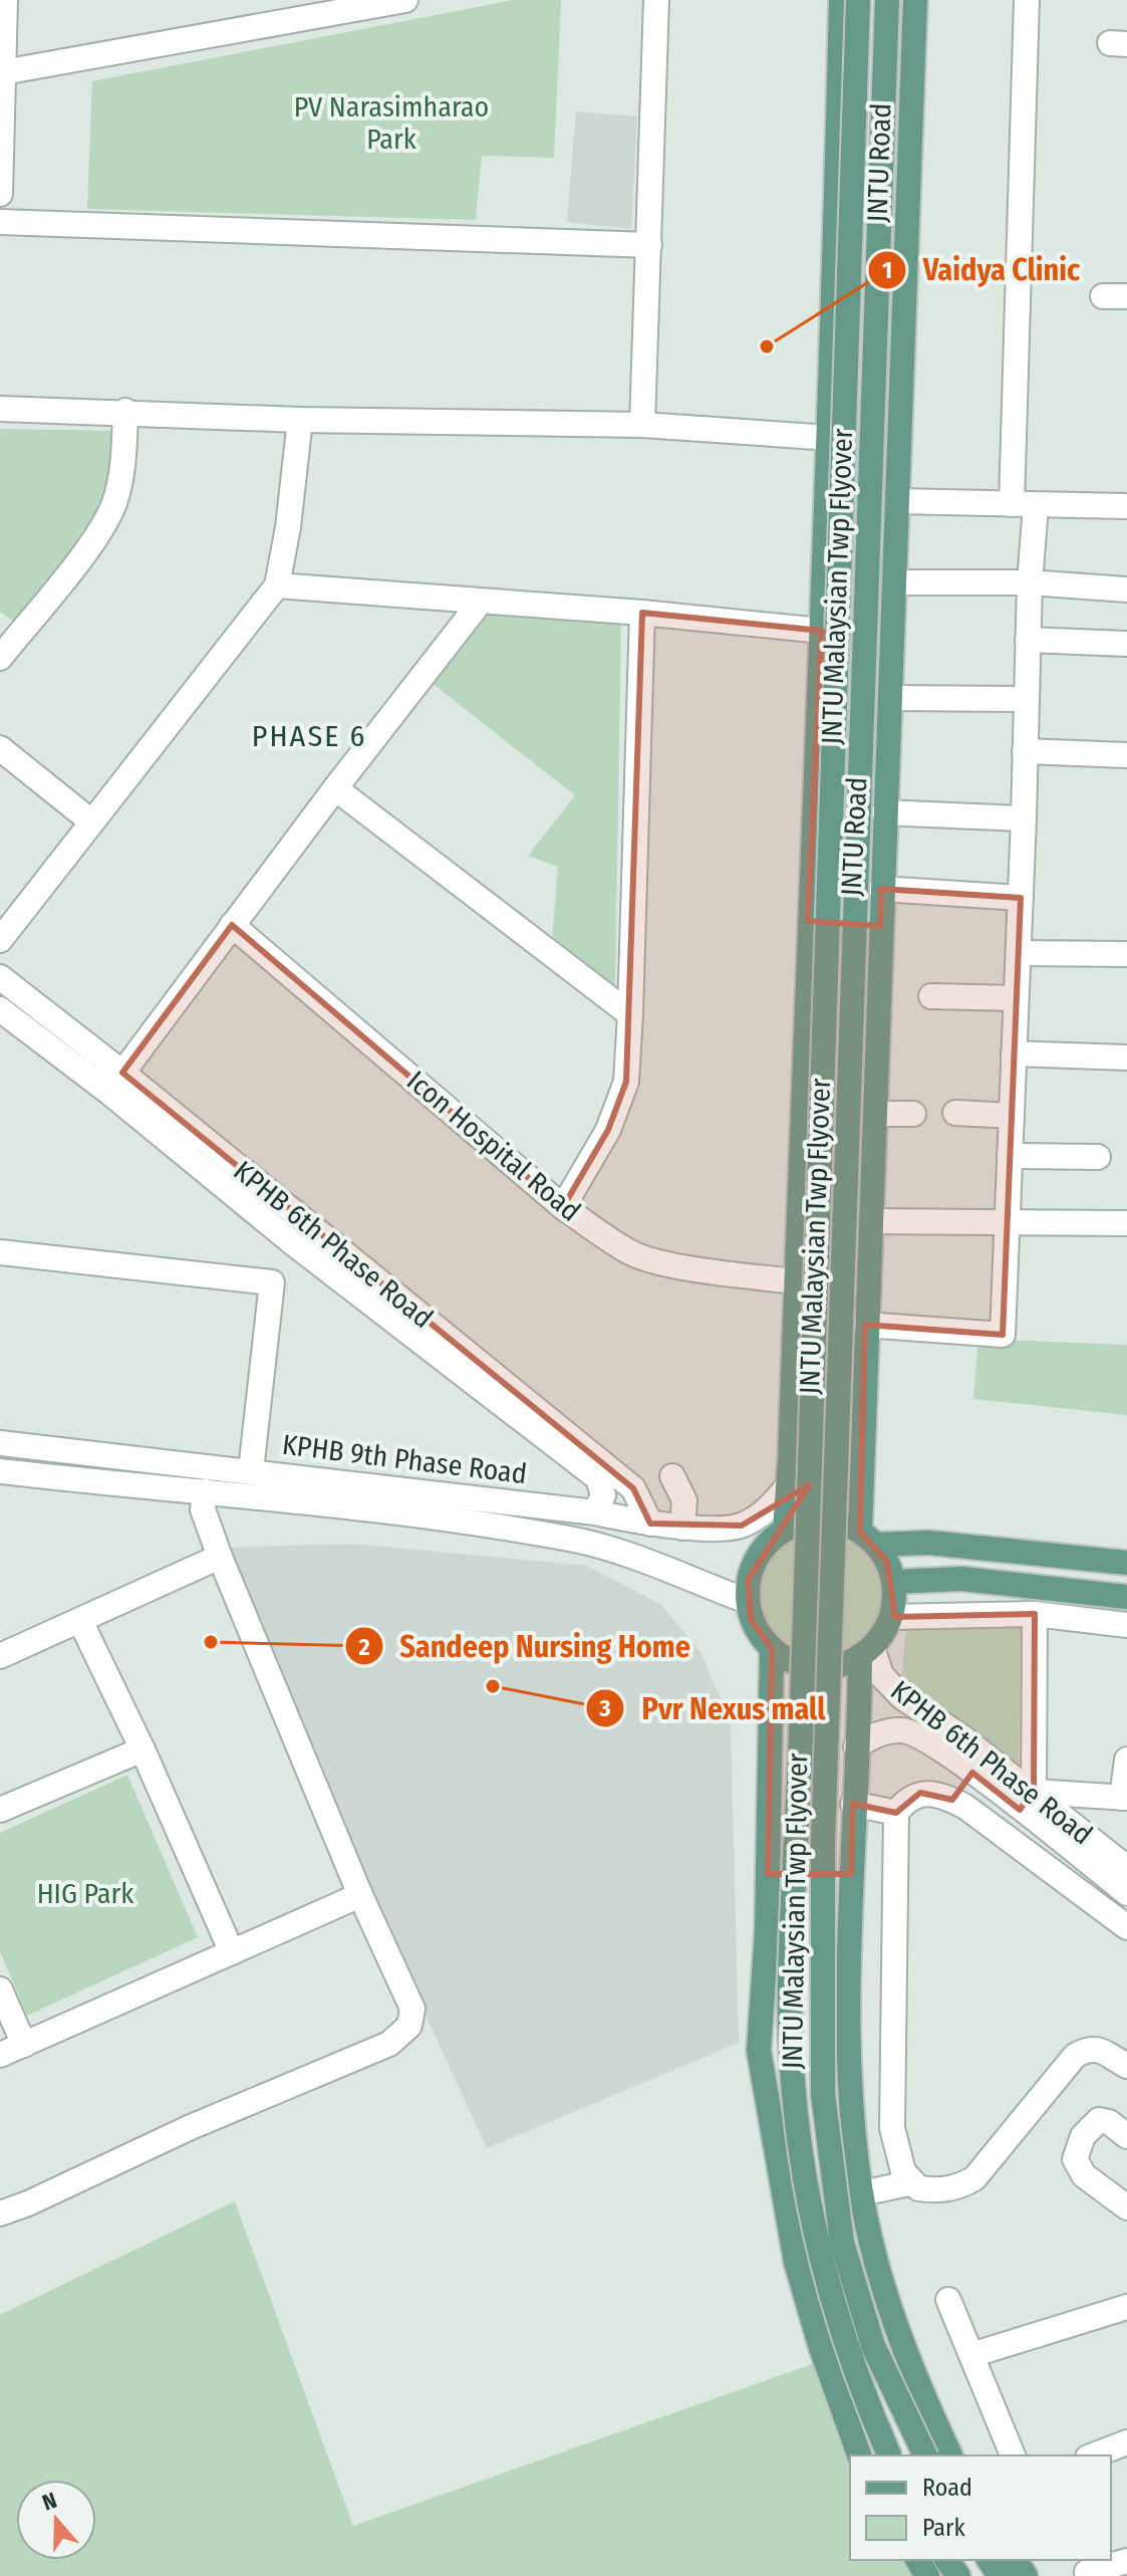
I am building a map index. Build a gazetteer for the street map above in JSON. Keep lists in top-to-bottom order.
{
  "streets": {
    "main road": ["JNTU Road", "JNTU Malaysian Twp Flyover"],
    "street": ["Icon Hospital Road", "KPHB 6th Phase Road", "KPHB 9th Phase Road"]
  },
  "crossings": [
    ["JNTU Road", "Icon Hospital Road"],
    ["JNTU Road", "KPHB 6th Phase Road"],
    ["JNTU Road", "KPHB 9th Phase Road"],
    ["KPHB 6th Phase Road", "KPHB 9th Phase Road"]
  ],
  "districts": ["PHASE 6"],
  "parks": ["PV Narasimharao Park", "HIG Park"],
  "places": ["Vaidya Clinic", "Sandeep Nursing Home", "Pvr Nexus mall"],
  "legend": ["Road", "Park"],
  "north": "top"
}
